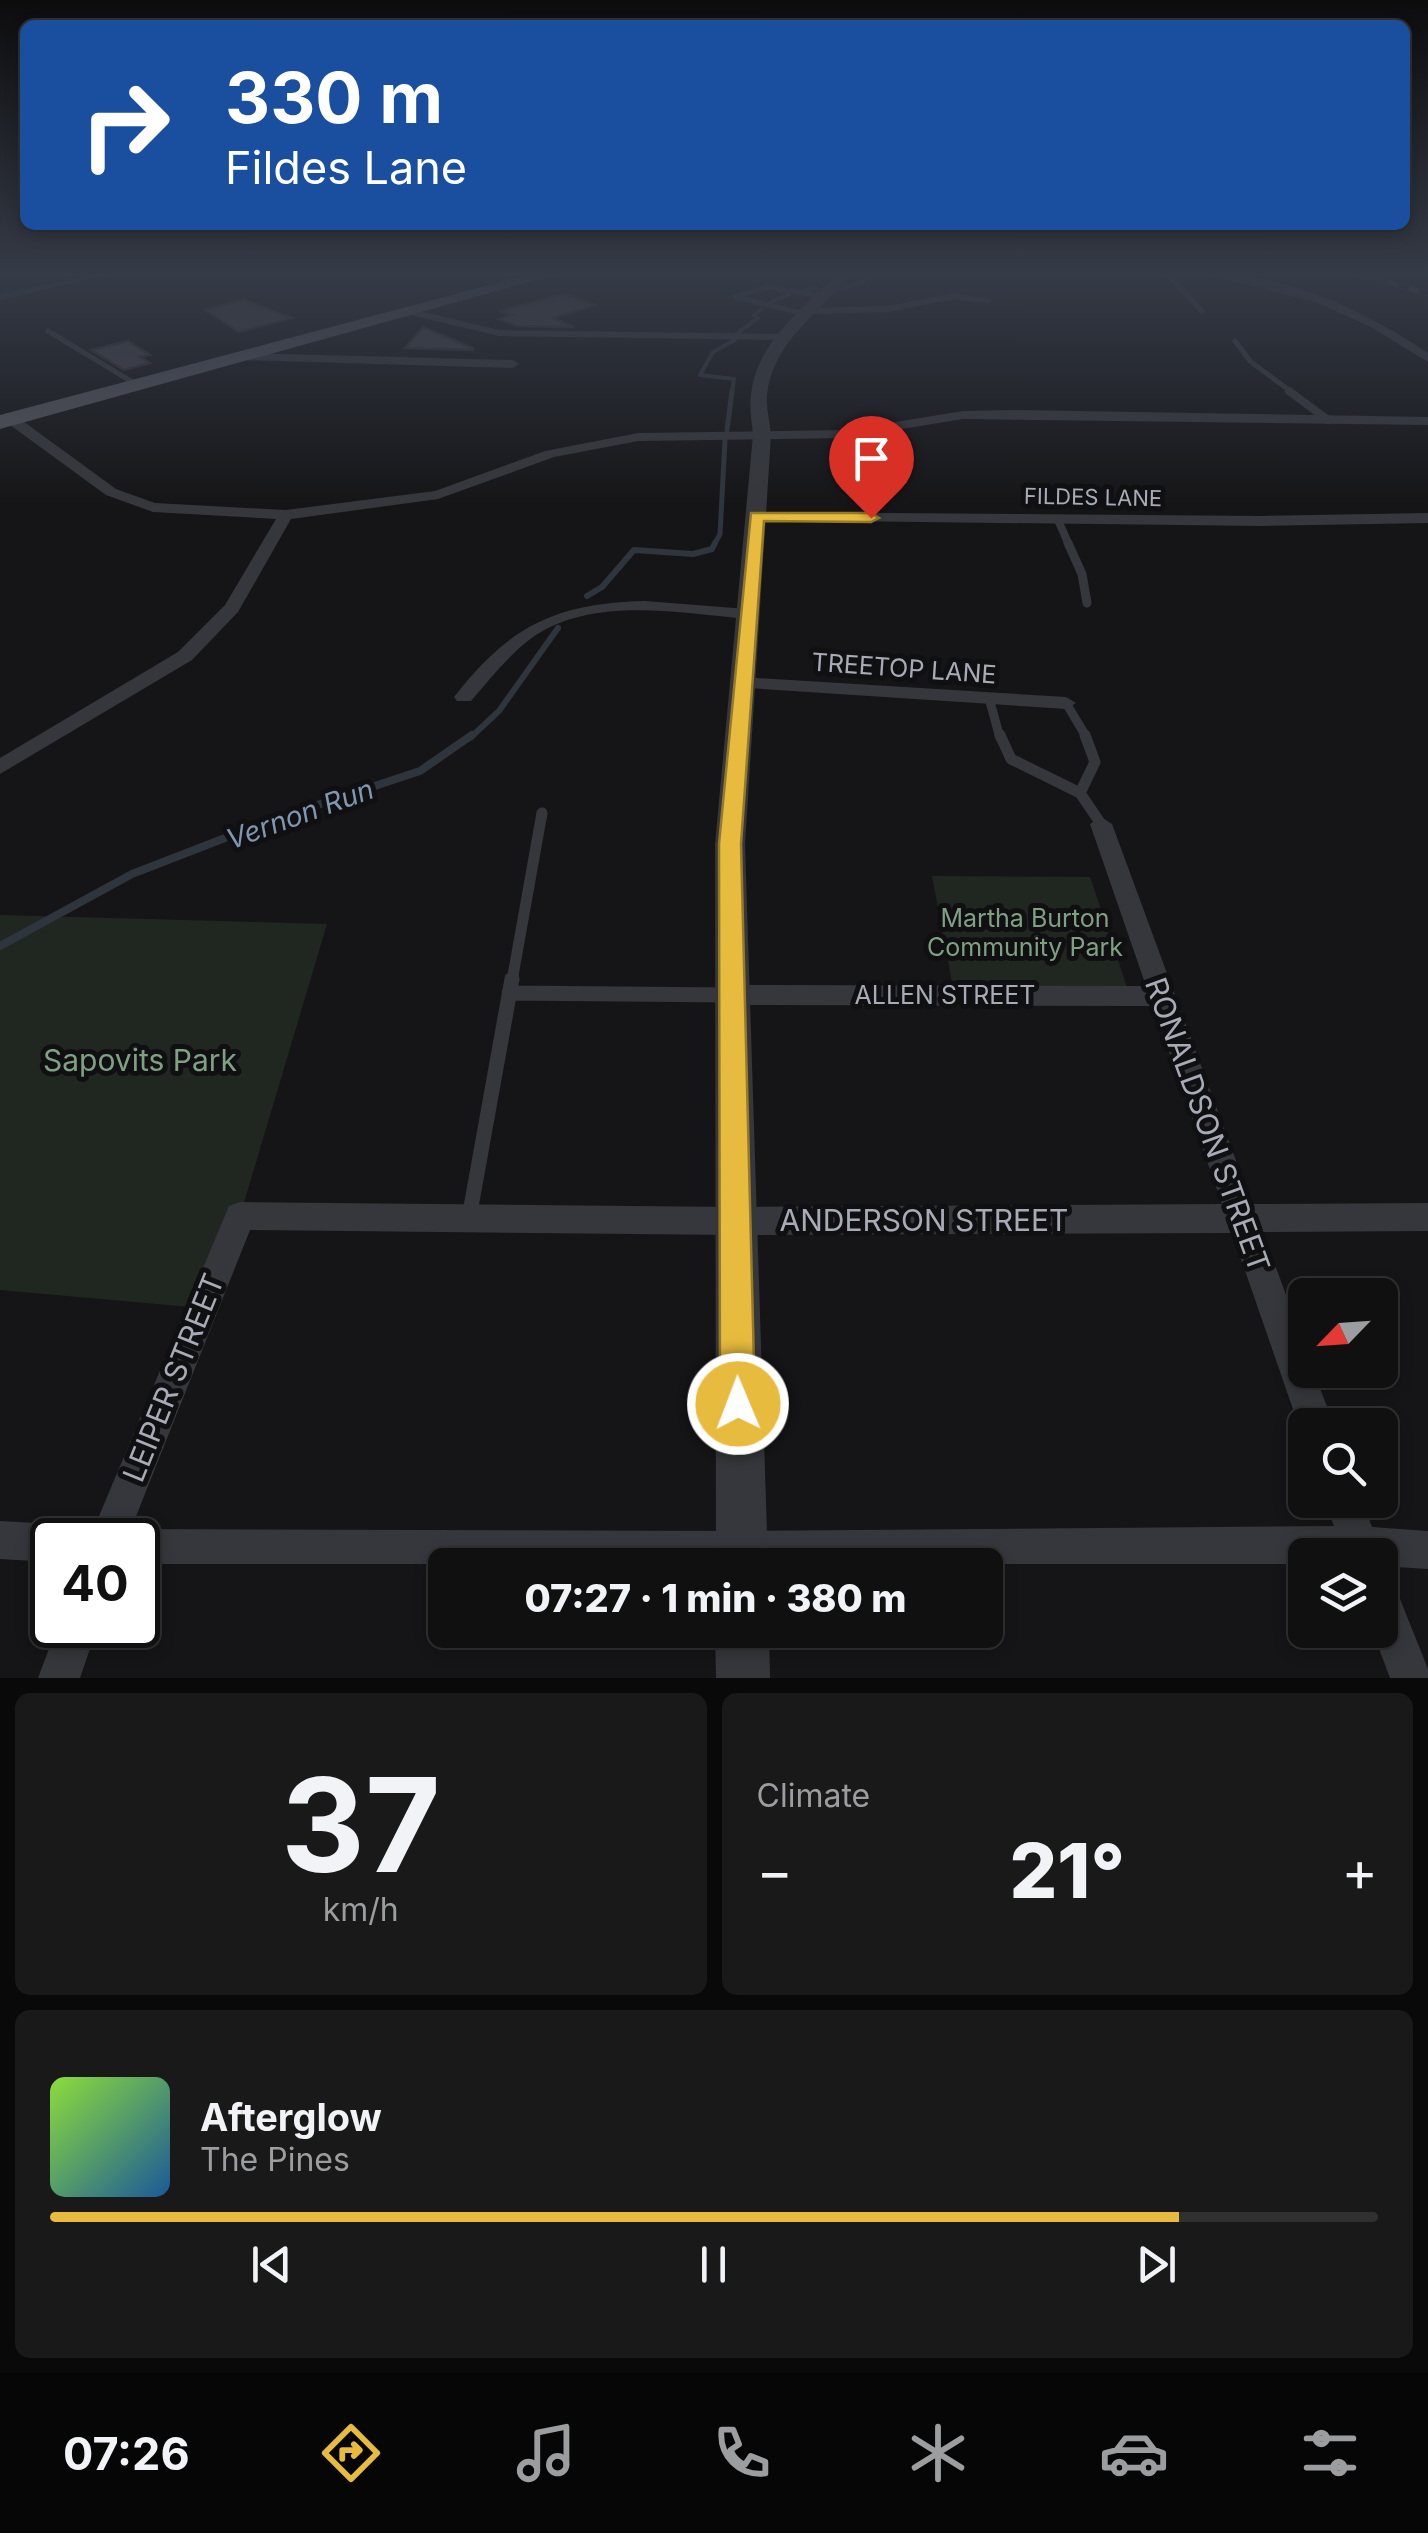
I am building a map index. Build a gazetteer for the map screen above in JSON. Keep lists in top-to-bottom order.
{
  "streets": {
    "street": [
      "FILDES LANE",
      "TREETOP LANE",
      "ALLEN STREET",
      "RONALDSON STREET",
      "ANDERSON STREET",
      "LEIPER STREET"
    ]
  },
  "crossings": [
    ["ALLEN STREET", "RONALDSON STREET"],
    ["RONALDSON STREET", "ANDERSON STREET"],
    ["ANDERSON STREET", "LEIPER STREET"]
  ],
  "water": ["Vernon Run"],
  "parks": ["Martha Burton Community Park", "Sapovits Park"],
  "north": "bottom left",
  "page": {
    "turn": ["330 m", "Fildes Lane"],
    "limit": "40",
    "trip": "07:27 · 1 min · 380 m",
    "tile": [
      ["37", "km/h"],
      "Climate"
    ],
    "heat": ["−", "21°", "+"],
    "song": ["Afterglow", "The Pines"],
    "tabs": "07:26"
  }
}
